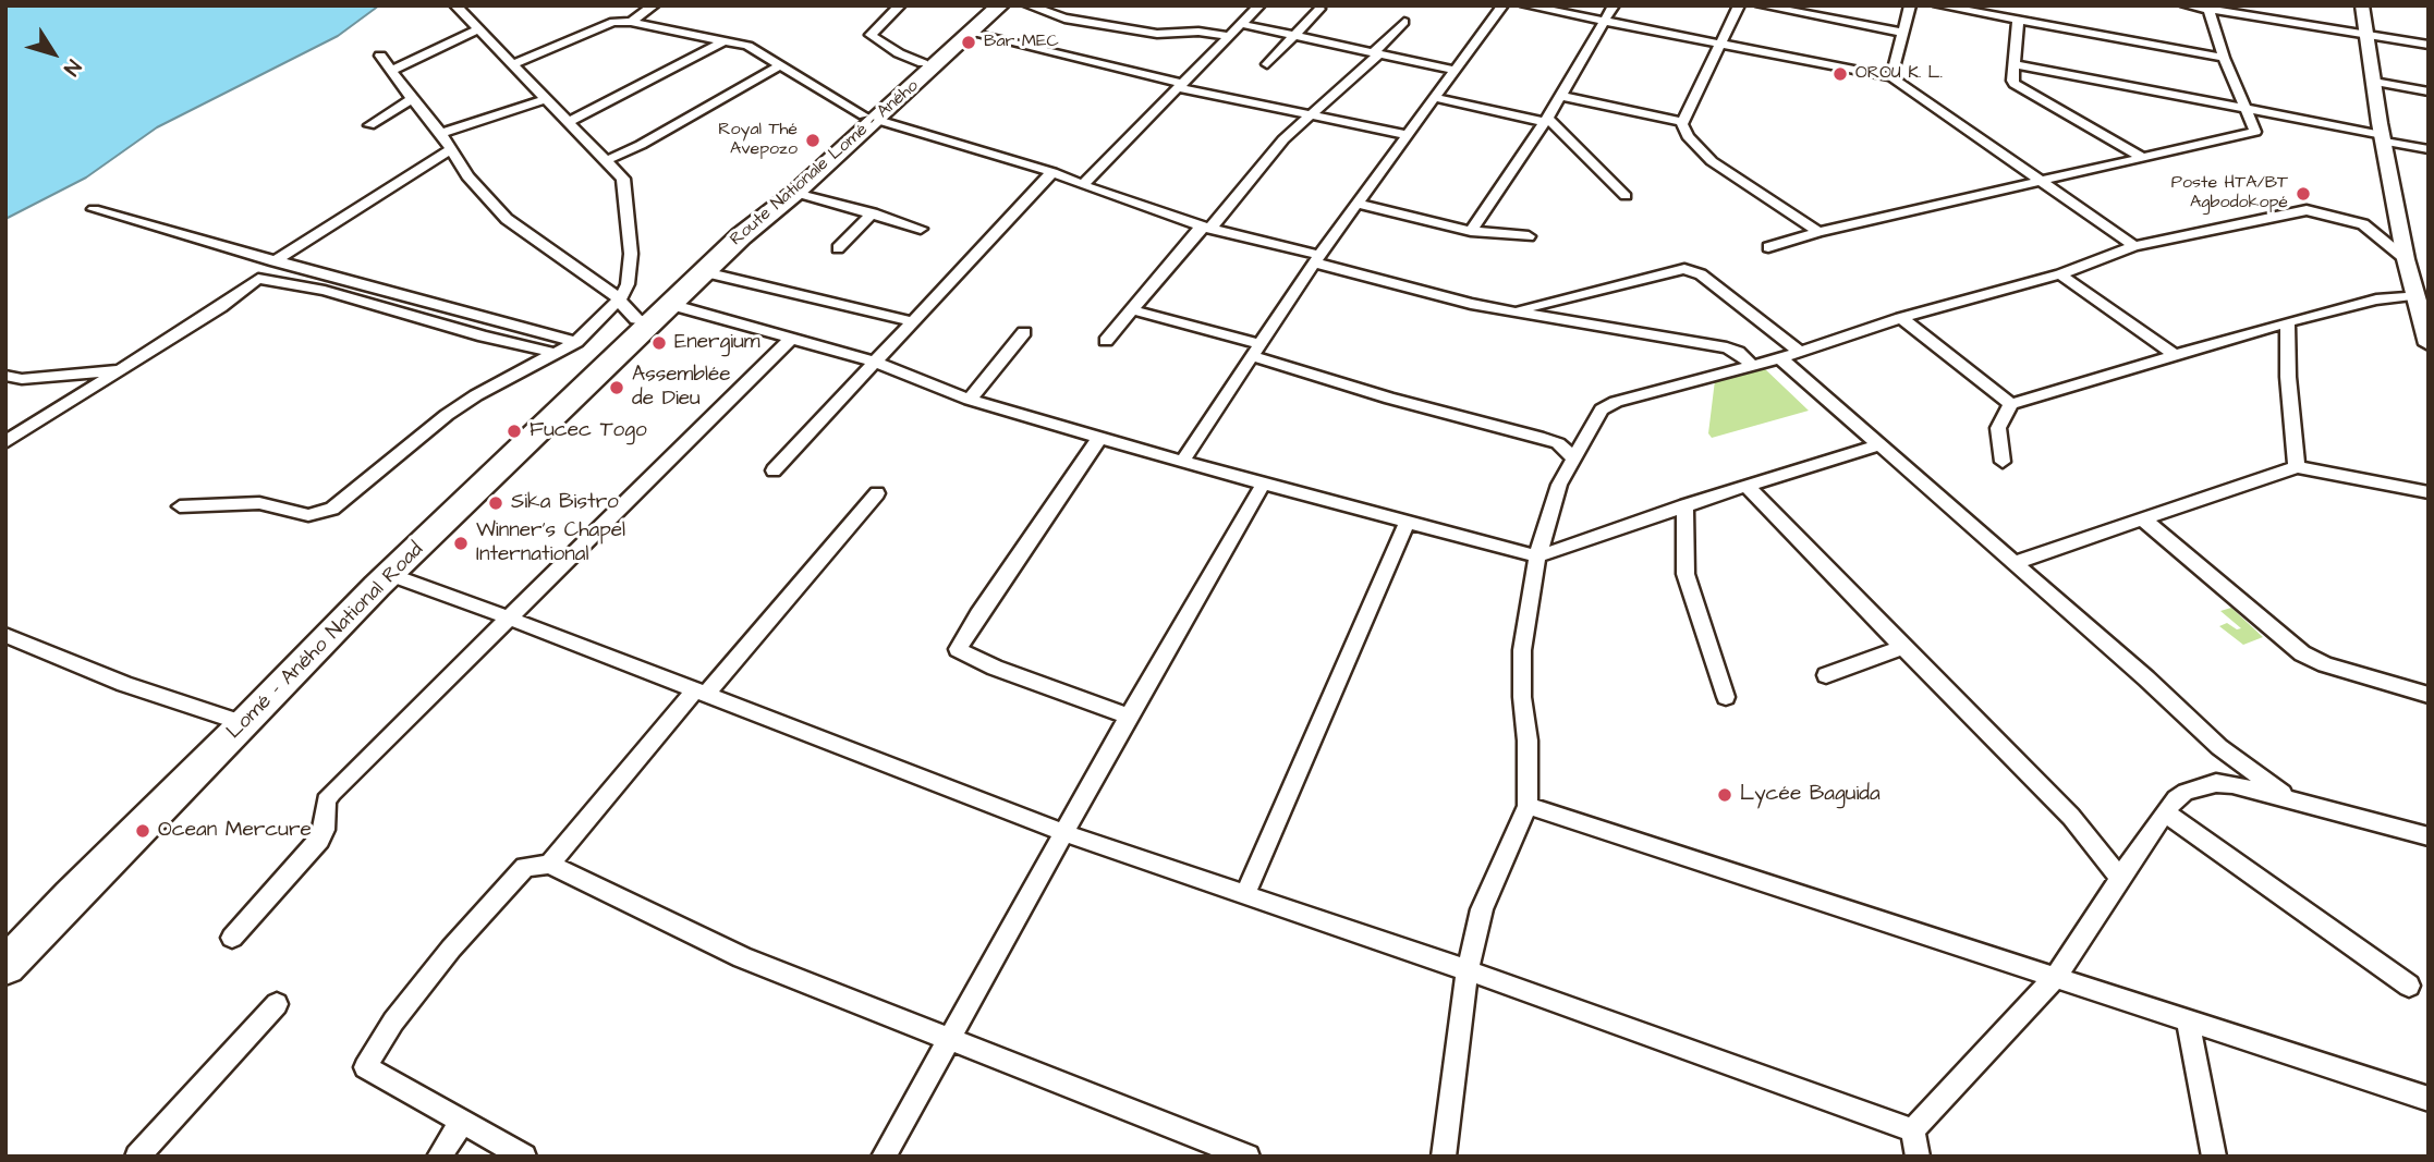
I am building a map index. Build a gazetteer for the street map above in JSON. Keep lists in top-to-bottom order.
{
  "streets": {
    "highway": ["Route Nationale Lomé - Aného", "Lomé - Aného National Road"]
  },
  "crossings": [
    ["Route Nationale Lomé - Aného", "Lomé - Aného National Road"]
  ],
  "places": [
    "Bar MEC",
    "OROU K. L.",
    "Royal Thé Avepozo",
    "Poste HTA/BT Agbodokopé",
    "Energium",
    "Assemblée de Dieu",
    "Fucec Togo",
    "Sika Bistro",
    "Winner's Chapel International",
    "Lycée Baguida",
    "Ocean Mercure"
  ],
  "north": "bottom right"
}
